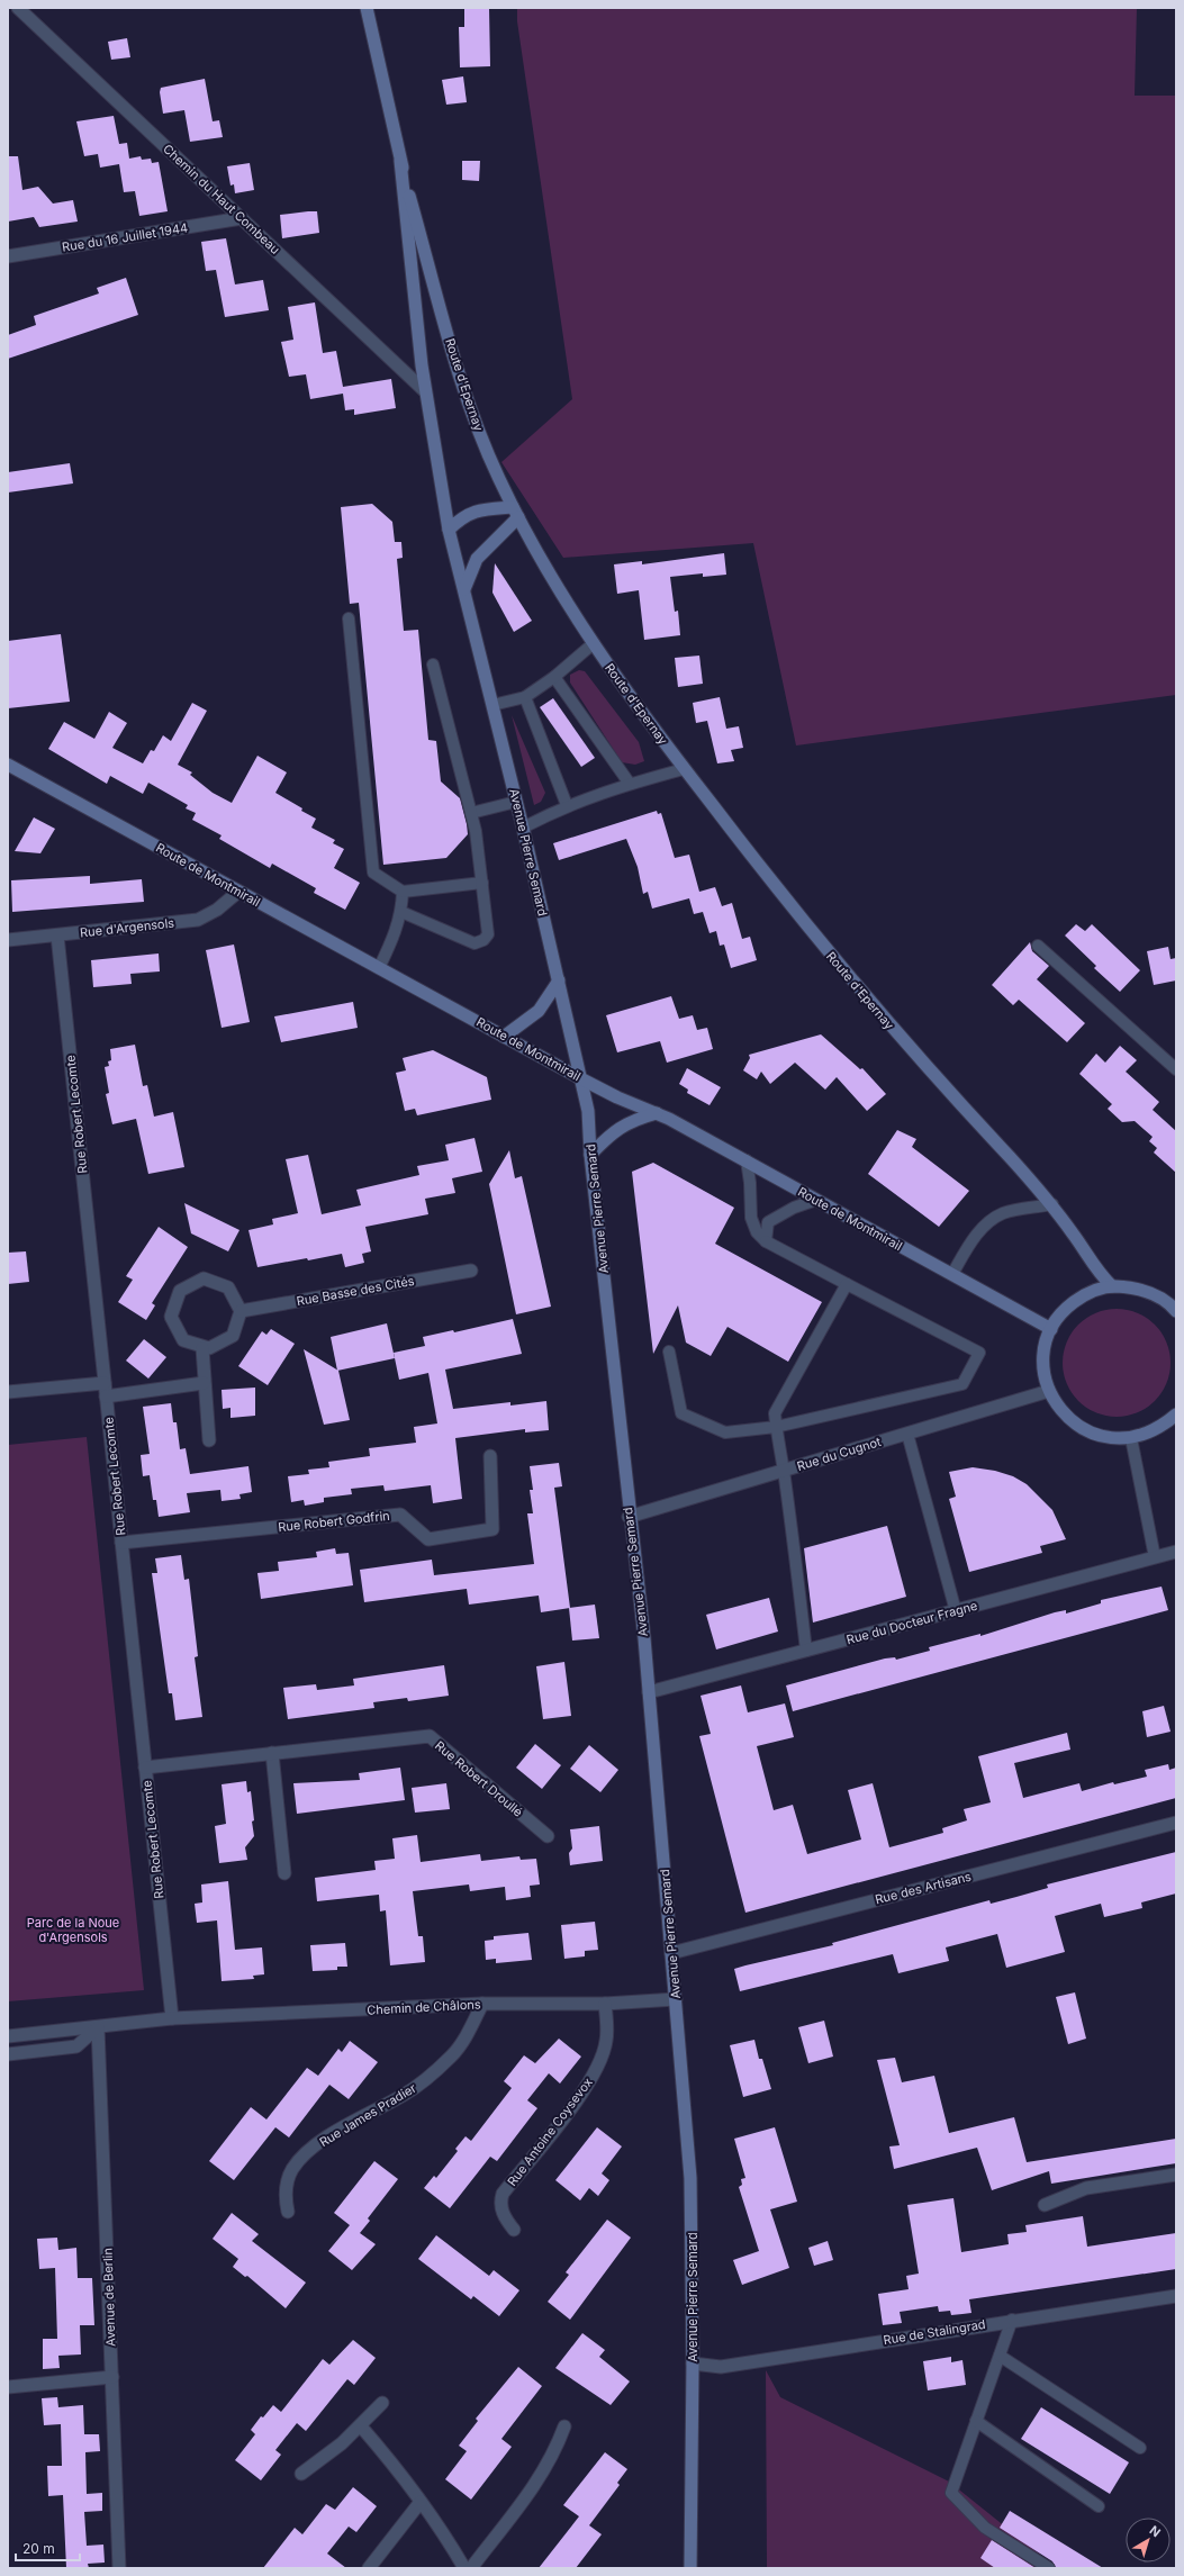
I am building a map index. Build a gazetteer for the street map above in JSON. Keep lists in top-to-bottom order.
{
  "streets": {
    "main road": ["Route d'Epernay", "Avenue Pierre Semard", "Route de Montmirail"],
    "street": [
      "Chemin du Haut Combeau",
      "Rue du 16 Juillet 1944",
      "Rue d'Argensols",
      "Rue Robert Lecomte",
      "Rue Basse des Cités",
      "Rue du Cugnot",
      "Rue Robert Godfrin",
      "Rue du Docteur Fragne",
      "Rue Robert Droullé",
      "Rue des Artisans",
      "Chemin de Châlons",
      "Rue James Pradier",
      "Rue Antoine Coysevox",
      "Avenue de Berlin",
      "Rue de Stalingrad"
    ]
  },
  "crossings": [
    ["Chemin du Haut Combeau", "Rue du 16 Juillet 1944"],
    ["Chemin du Haut Combeau", "Avenue Pierre Semard"],
    ["Route d'Epernay", "Avenue Pierre Semard"],
    ["Avenue Pierre Semard", "Route de Montmirail"],
    ["Avenue Pierre Semard", "Rue du Cugnot"],
    ["Avenue Pierre Semard", "Rue du Docteur Fragne"],
    ["Avenue Pierre Semard", "Rue des Artisans"],
    ["Avenue Pierre Semard", "Chemin de Châlons"],
    ["Avenue Pierre Semard", "Rue de Stalingrad"],
    ["Route de Montmirail", "Rue d'Argensols"],
    ["Rue d'Argensols", "Rue Robert Lecomte"],
    ["Rue Robert Lecomte", "Rue Robert Godfrin"],
    ["Rue Robert Lecomte", "Rue Robert Droullé"],
    ["Rue Robert Lecomte", "Chemin de Châlons"],
    ["Chemin de Châlons", "Rue James Pradier"],
    ["Chemin de Châlons", "Rue Antoine Coysevox"],
    ["Chemin de Châlons", "Avenue de Berlin"]
  ],
  "parks": ["Parc de la Noue d'Argensols"],
  "scale_bar": "20 m",
  "north": "top right"
}
